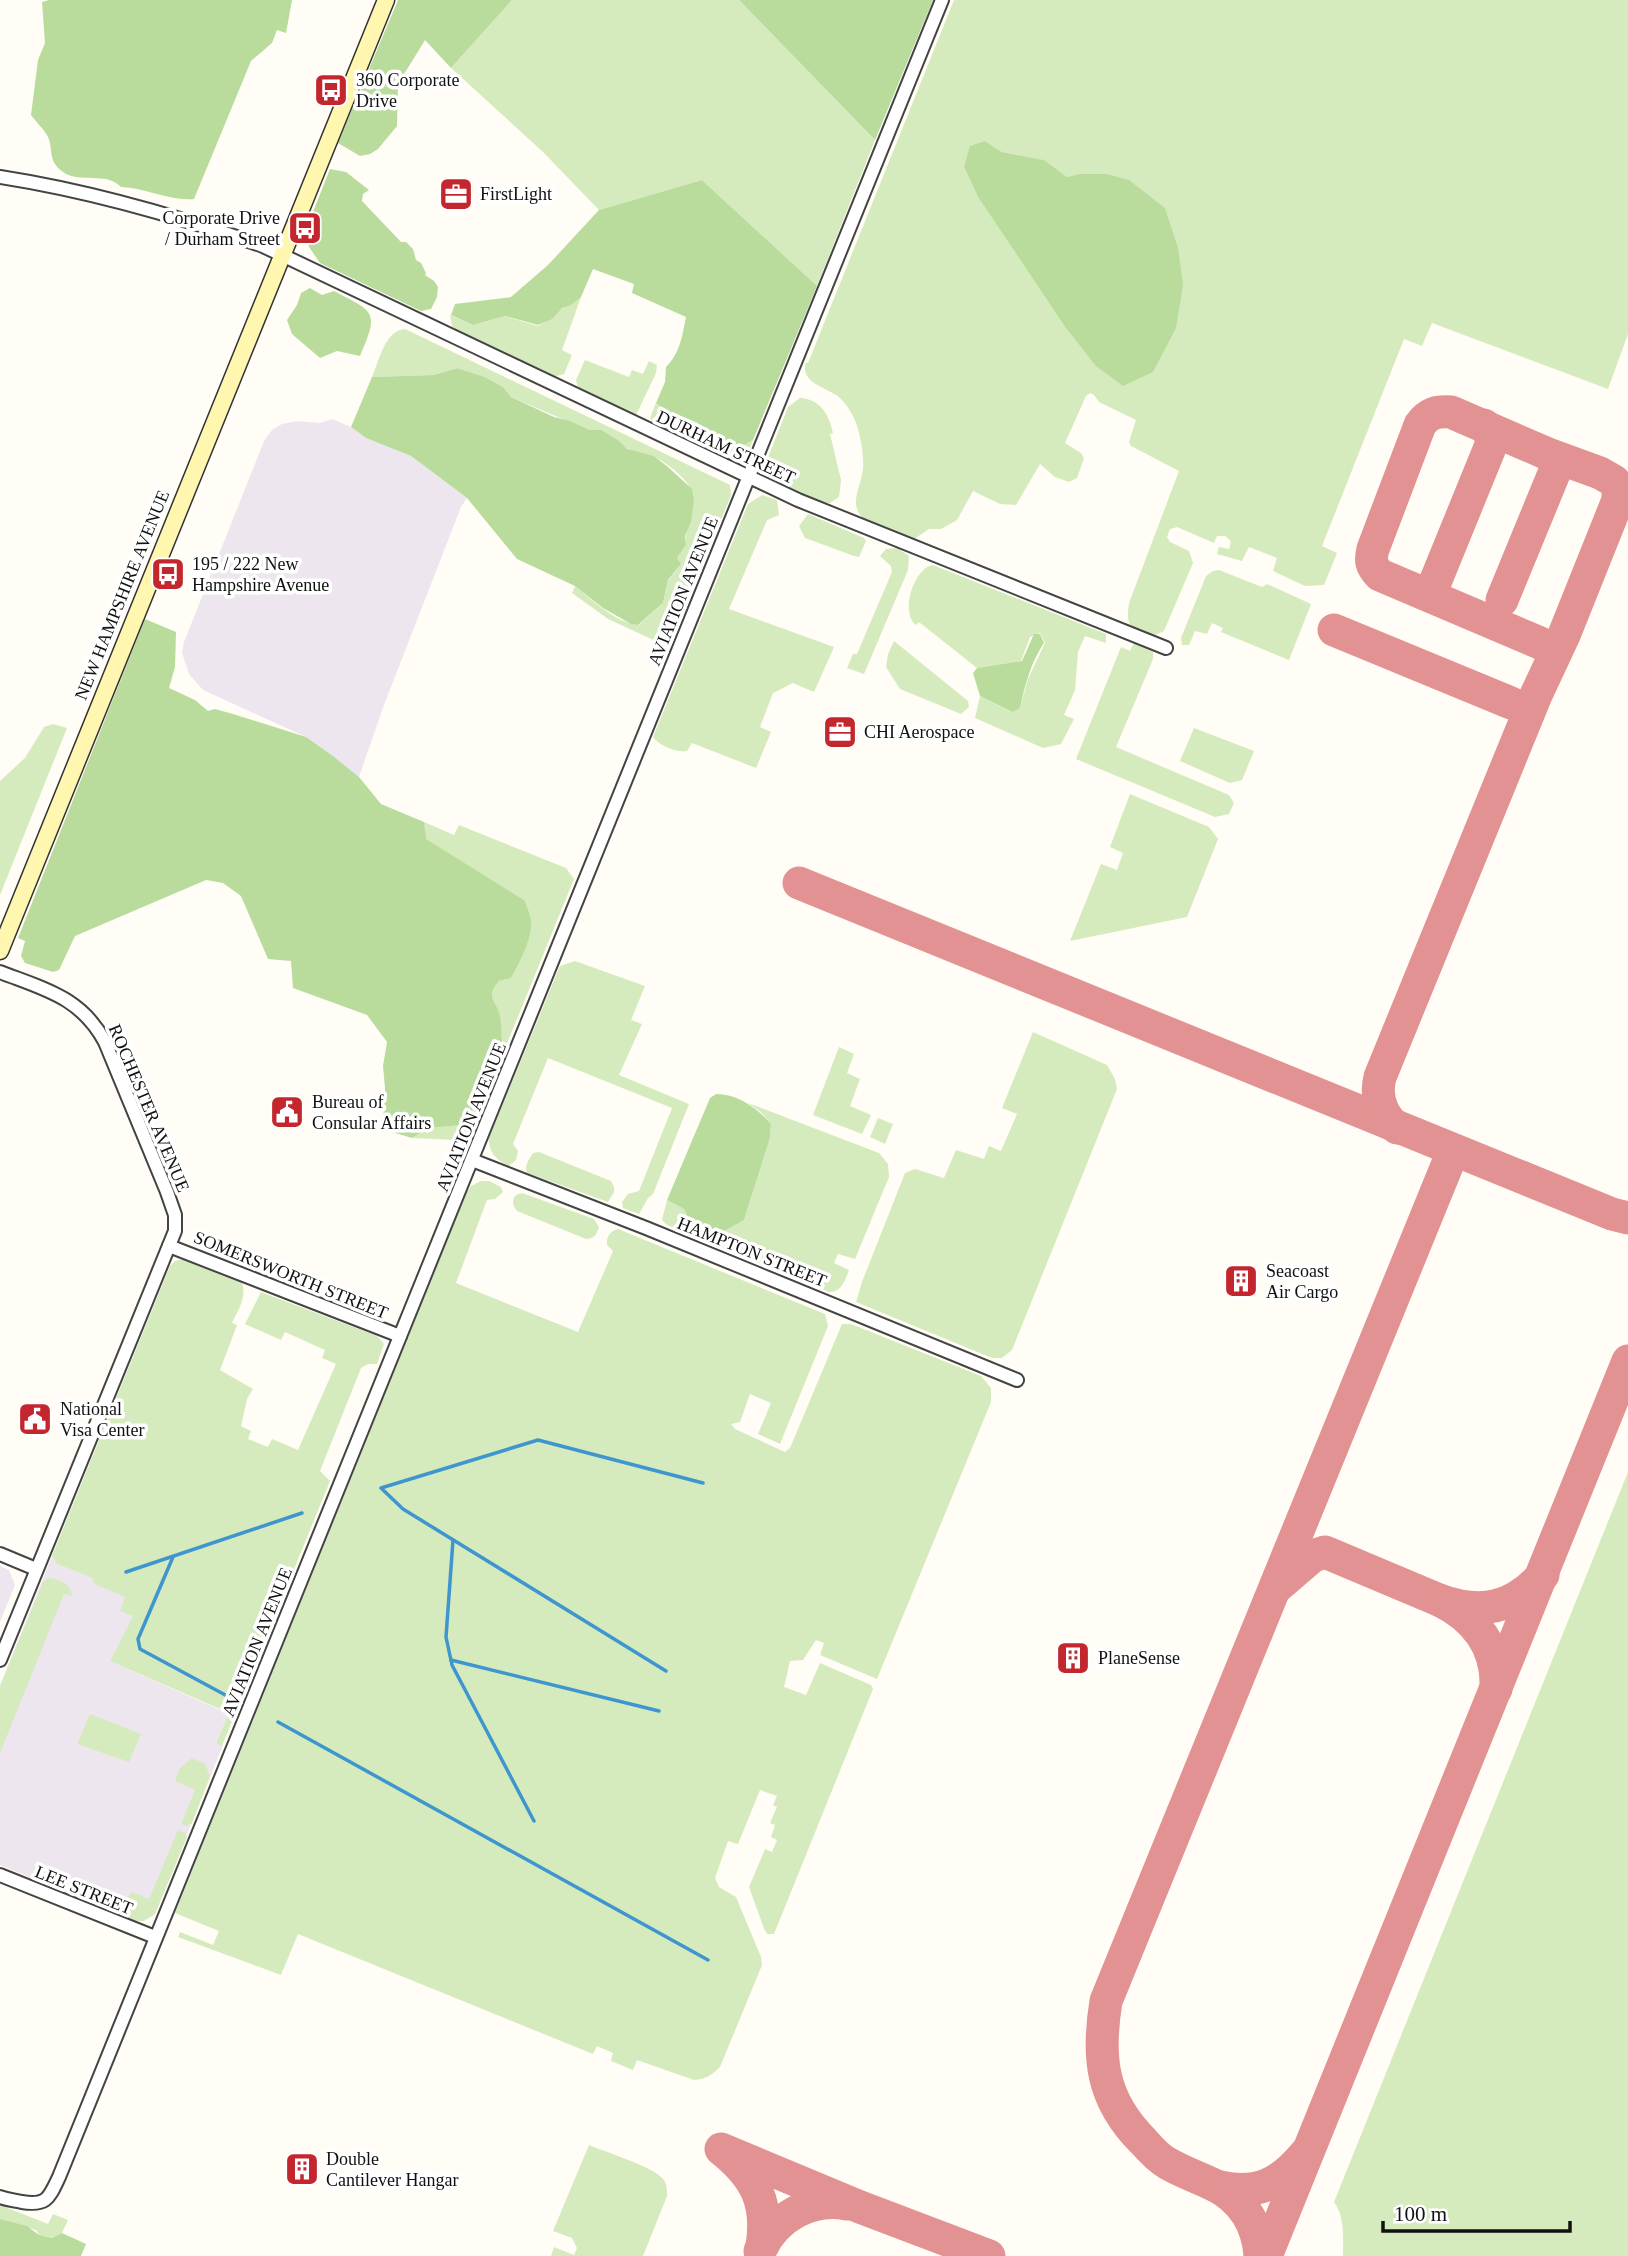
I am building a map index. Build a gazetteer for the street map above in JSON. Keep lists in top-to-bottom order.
{
  "streets": {
    "street": [
      "DURHAM STREET",
      "AVIATION AVENUE",
      "NEW HAMPSHIRE AVENUE",
      "ROCHESTER AVENUE",
      "HAMPTON STREET",
      "SOMERSWORTH STREET",
      "LEE STREET"
    ]
  },
  "crossings": [
    ["DURHAM STREET", "AVIATION AVENUE"],
    ["DURHAM STREET", "NEW HAMPSHIRE AVENUE"],
    ["AVIATION AVENUE", "HAMPTON STREET"],
    ["AVIATION AVENUE", "SOMERSWORTH STREET"],
    ["AVIATION AVENUE", "LEE STREET"],
    ["ROCHESTER AVENUE", "SOMERSWORTH STREET"]
  ],
  "places": {
    "bus stop": ["360 Corporate Drive", "Corporate Drive / Durham Street", "195 / 222 New Hampshire Avenue"],
    "office": ["FirstLight", "CHI Aerospace"],
    "public building": ["Bureau of Consular Affairs", "National Visa Center"],
    "building": ["Seacoast Air Cargo", "PlaneSense", "Double Cantilever Hangar"]
  },
  "scale_bar": "100 m"
}
